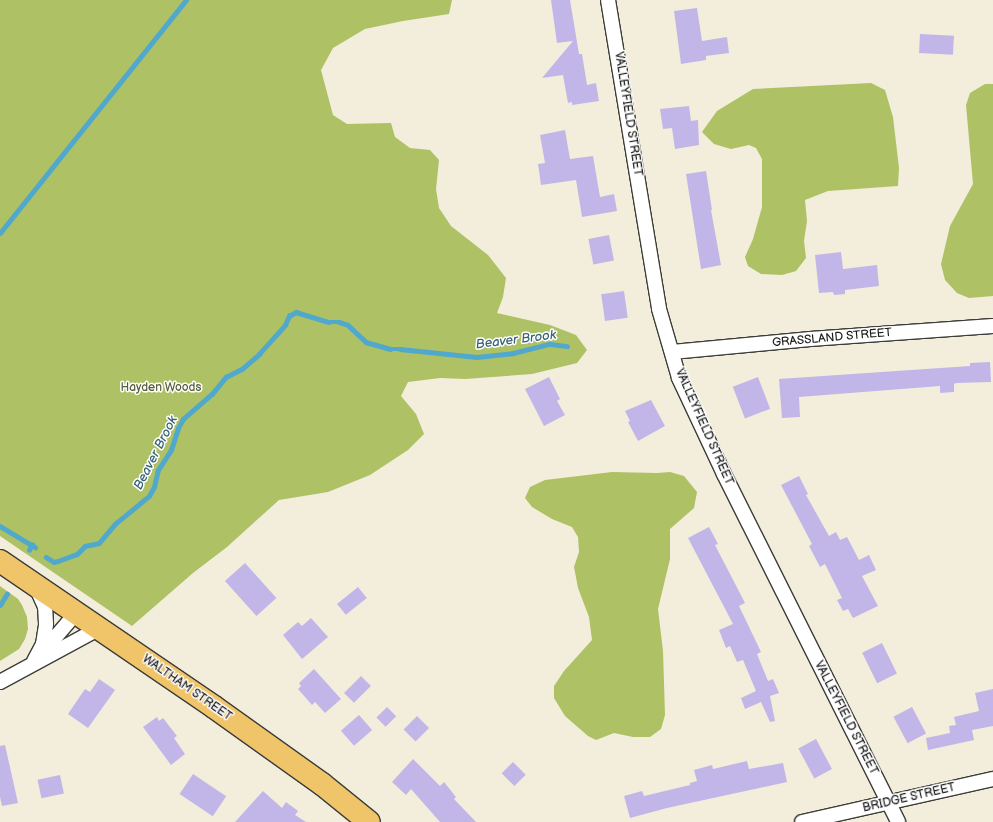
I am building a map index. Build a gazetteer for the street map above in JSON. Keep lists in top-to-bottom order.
{
  "streets": {
    "main road": ["WALTHAM STREET"],
    "street": ["VALLEYFIELD STREET", "GRASSLAND STREET", "BRIDGE STREET"]
  },
  "crossings": [
    ["VALLEYFIELD STREET", "GRASSLAND STREET"],
    ["VALLEYFIELD STREET", "BRIDGE STREET"]
  ],
  "water": ["Beaver Brook"],
  "parks": ["Hayden Woods"]
}
